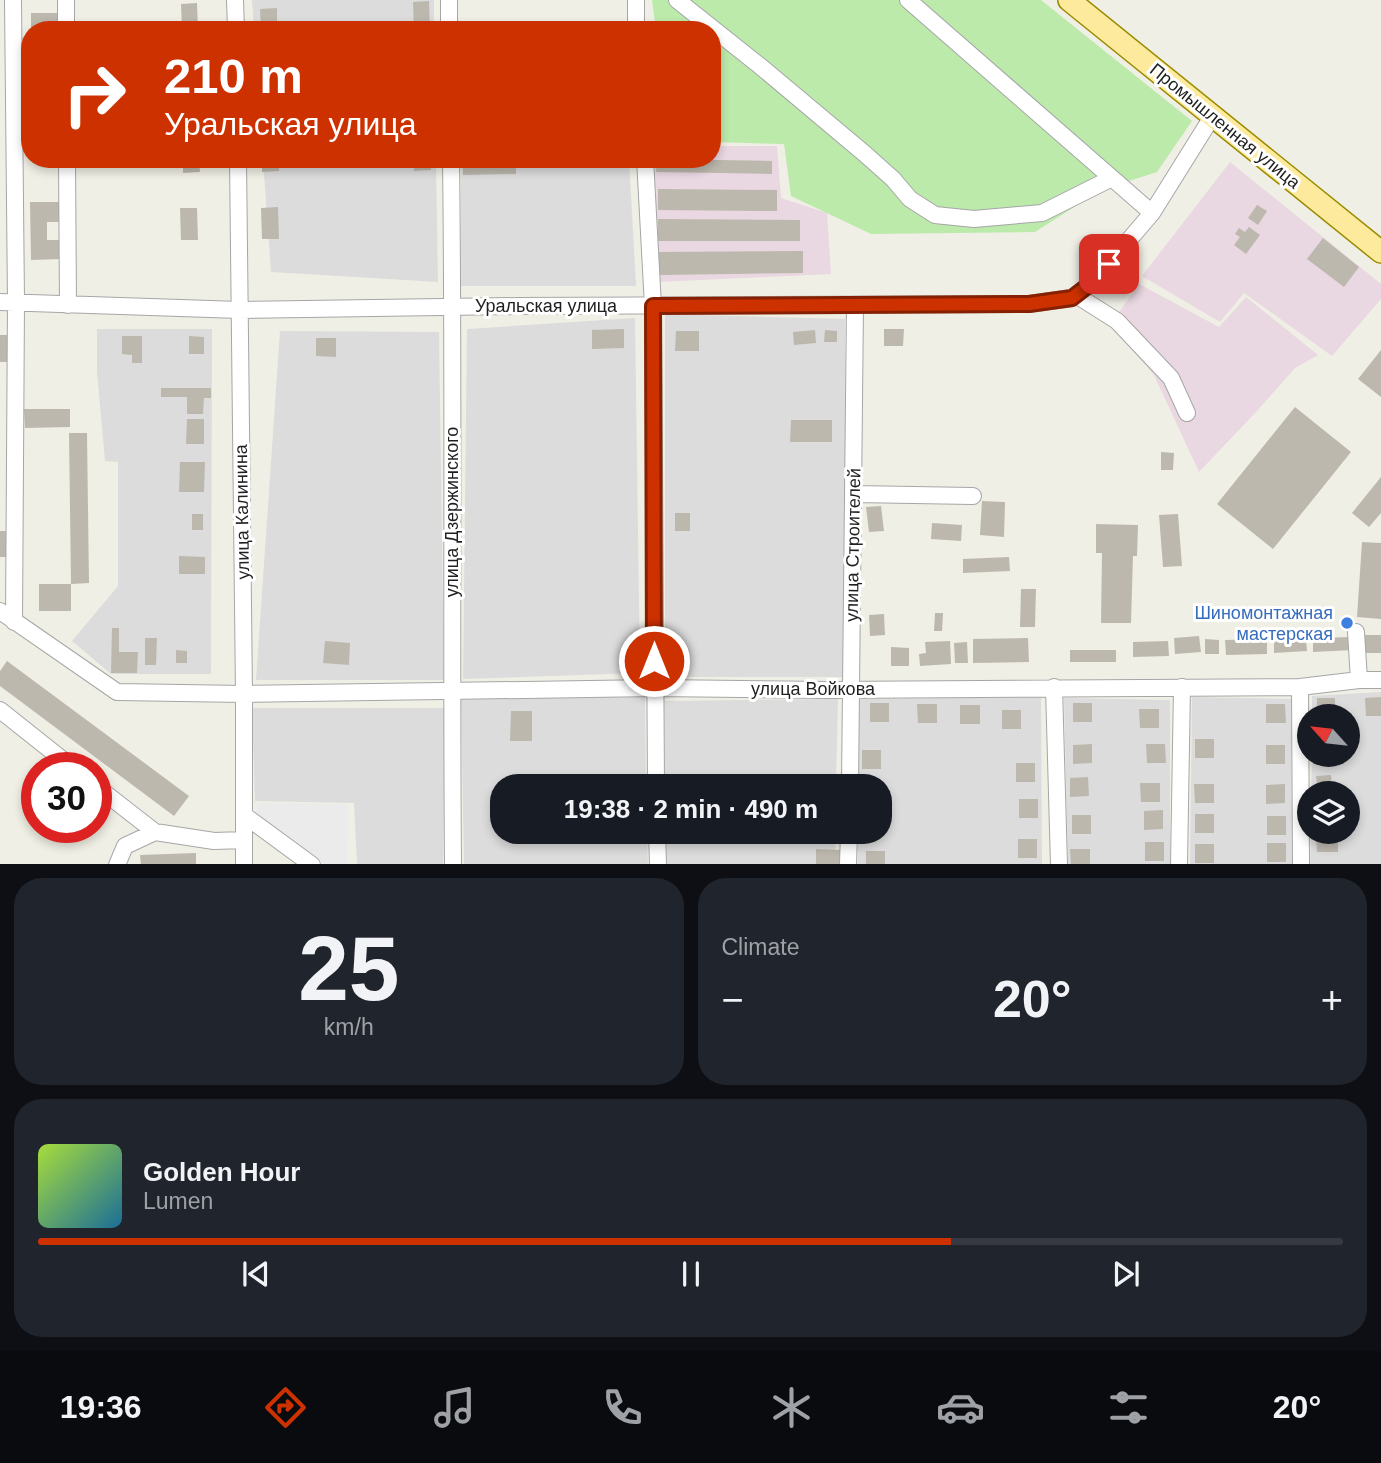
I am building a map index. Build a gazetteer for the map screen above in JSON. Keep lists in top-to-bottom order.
{
  "streets": {
    "main road": ["Промышленная улица"],
    "street": [
      "Уральская улица",
      "улица Калинина",
      "улица Дзержинского",
      "улица Строителей",
      "улица Войкова"
    ]
  },
  "crossings": [
    ["Промышленная улица", "Уральская улица"],
    ["Уральская улица", "улица Калинина"],
    ["Уральская улица", "улица Дзержинского"],
    ["Уральская улица", "улица Строителей"],
    ["улица Калинина", "улица Войкова"],
    ["улица Дзержинского", "улица Войкова"],
    ["улица Строителей", "улица Войкова"]
  ],
  "places": ["Шиномонтажная мастерская"],
  "north": "top left",
  "page": {
    "turn": ["210 m", "Уральская улица"],
    "limit": "30",
    "trip": "19:38 · 2 min · 490 m",
    "tile": [
      ["25", "km/h"],
      "Climate"
    ],
    "heat": ["−", "20°", "+"],
    "song": ["Golden Hour", "Lumen"],
    "tabs": ["19:36", "20°"]
  }
}
